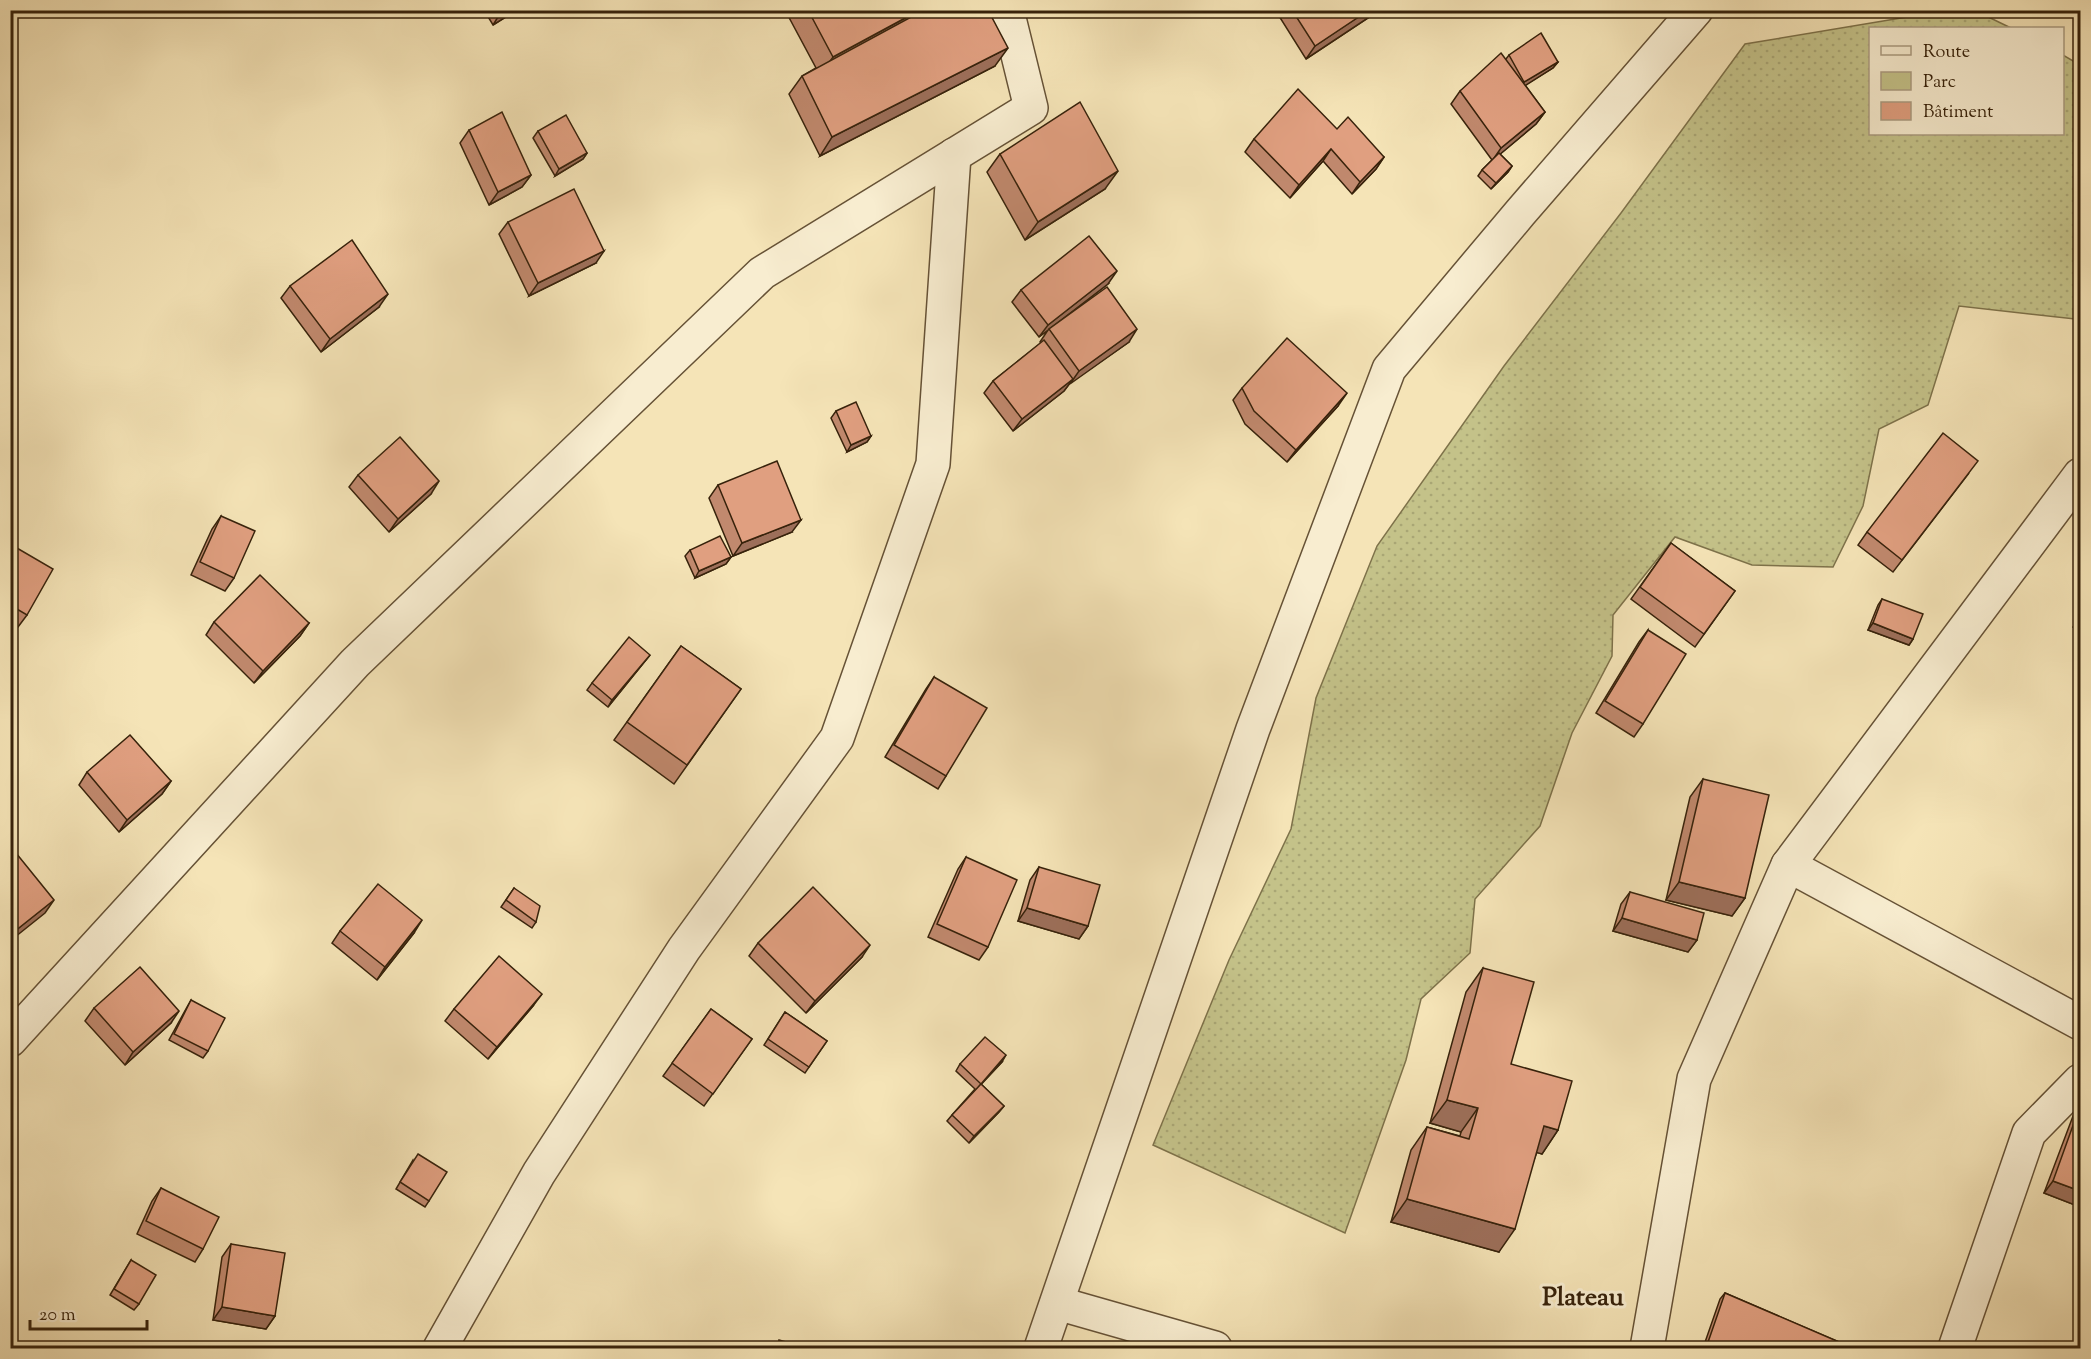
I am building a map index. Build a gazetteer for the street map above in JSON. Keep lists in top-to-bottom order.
{
  "districts": ["Plateau"],
  "legend": ["Route", "Parc", "Bâtiment"],
  "scale_bar": "20 m"
}
